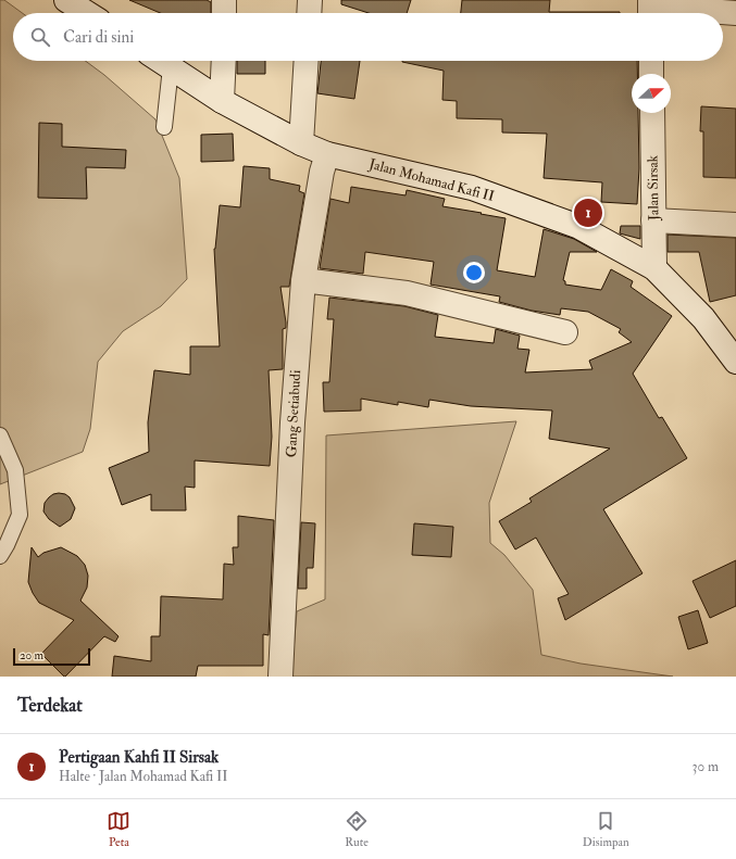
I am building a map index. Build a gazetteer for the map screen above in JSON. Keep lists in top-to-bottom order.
{
  "streets": {
    "street": ["Jalan Mohamad Kafi II", "Jalan Sirsak", "Gang Setiabudi"]
  },
  "crossings": [
    ["Jalan Mohamad Kafi II", "Jalan Sirsak"],
    ["Jalan Mohamad Kafi II", "Gang Setiabudi"]
  ],
  "scale_bar": "20 m",
  "north": "right",
  "page": {
    "search": "Cari di sini",
    "pins": "1",
    "scale": "20 m",
    "heading": "Terdekat",
    "list": [
      {
        "mark": "1",
        "name": "Pertigaan Kahfi II Sirsak",
        "note": "Halte · Jalan Mohamad Kafi II",
        "value": "30 m"
      }
    ],
    "nav": ["Peta", "Rute", "Disimpan"]
  }
}
